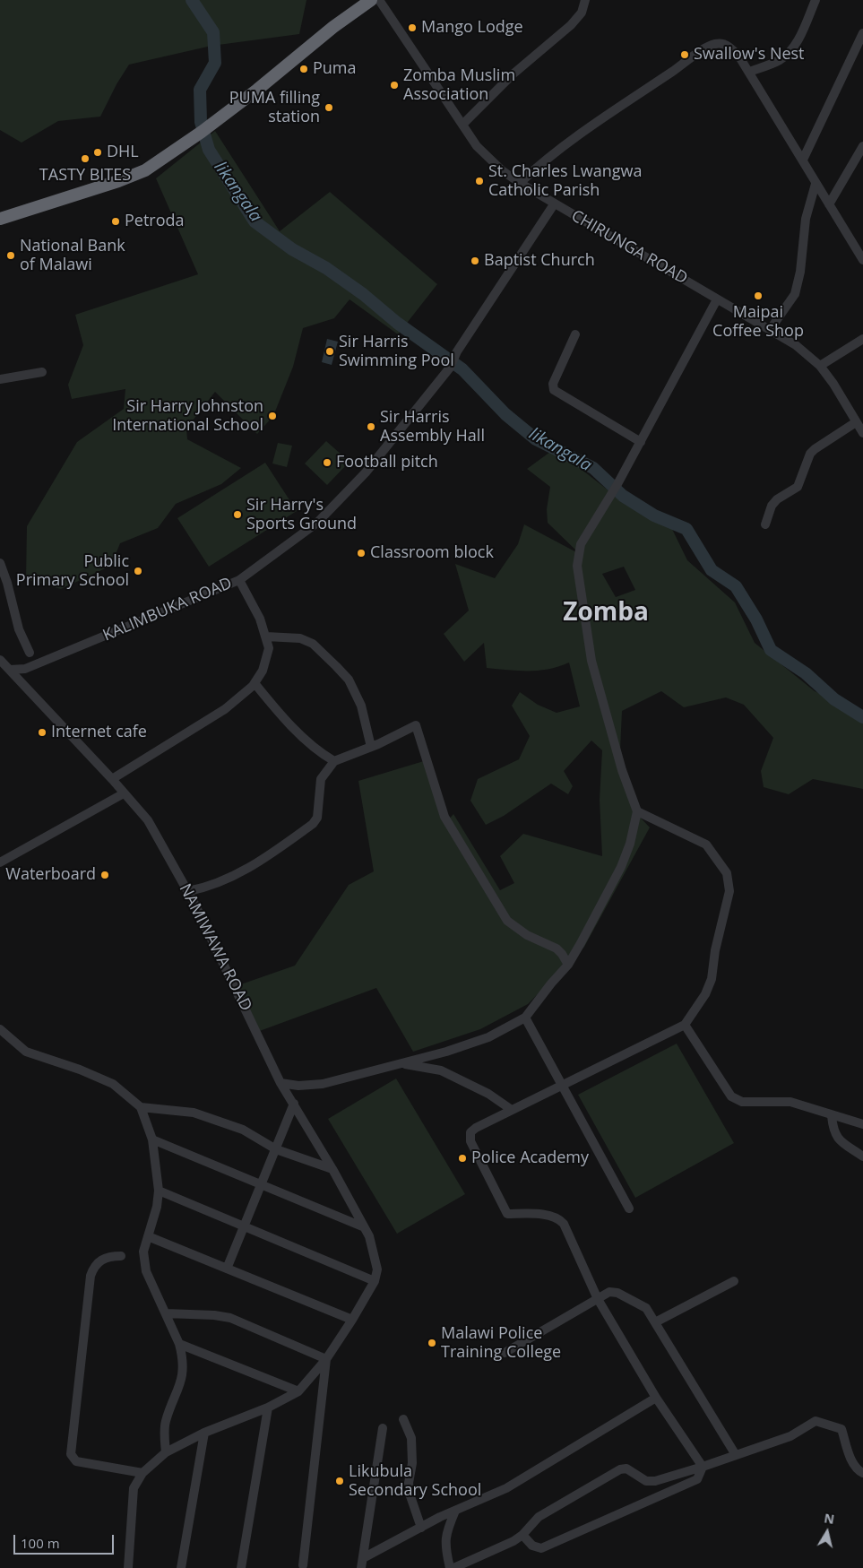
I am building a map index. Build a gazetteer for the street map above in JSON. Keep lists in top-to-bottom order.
{
  "streets": {
    "street": ["CHIRUNGA ROAD", "KALIMBUKA ROAD", "NAMIWAWA ROAD"]
  },
  "crossings": [
    ["CHIRUNGA ROAD", "KALIMBUKA ROAD"],
    ["KALIMBUKA ROAD", "NAMIWAWA ROAD"]
  ],
  "districts": ["Zomba"],
  "water": ["likangala"],
  "places": [
    "Mango Lodge",
    "Swallow's Nest",
    "Puma",
    "Zomba Muslim Association",
    "PUMA filling station",
    "DHL",
    "TASTY BITES",
    "St. Charles Lwangwa Catholic Parish",
    "Petroda",
    "National Bank of Malawi",
    "Baptist Church",
    "Maipai Coffee Shop",
    "Sir Harris Swimming Pool",
    "Sir Harry Johnston International School",
    "Sir Harris Assembly Hall",
    "Football pitch",
    "Sir Harry's Sports Ground",
    "Classroom block",
    "Public Primary School",
    "Internet cafe",
    "Waterboard",
    "Police Academy",
    "Malawi Police Training College",
    "Likubula Secondary School"
  ],
  "scale_bar": "100 m",
  "north": "top"
}
